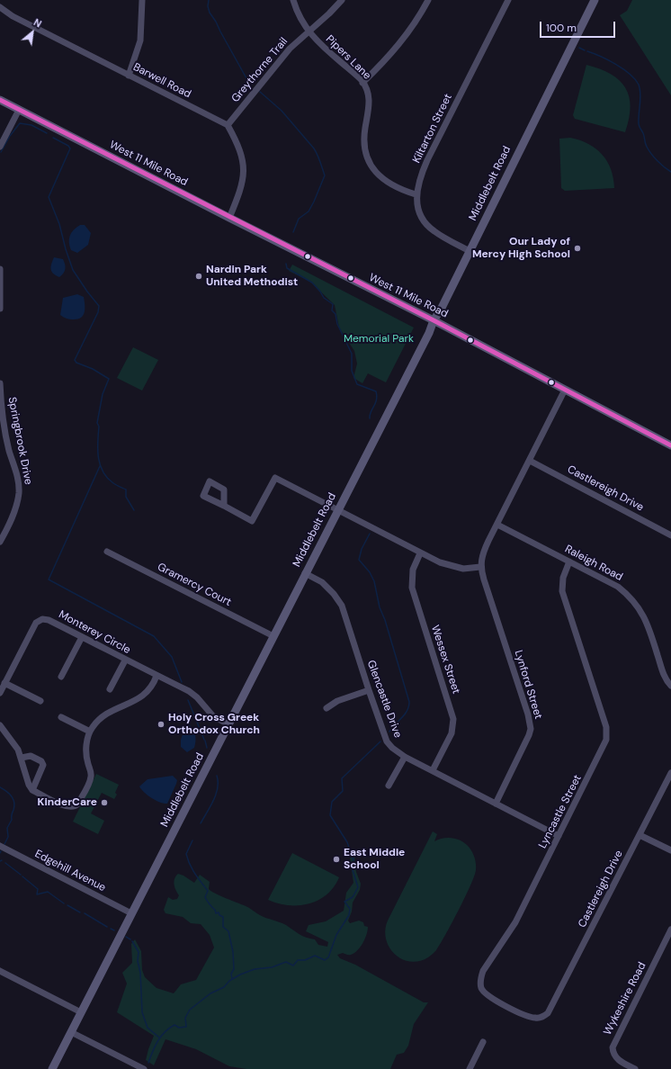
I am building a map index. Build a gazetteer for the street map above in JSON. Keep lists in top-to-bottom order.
{
  "streets": {
    "street": [
      "Pipers Lane",
      "Greythorne Trail",
      "Barwell Road",
      "Kiltarton Street",
      "West 11 Mile Road",
      "Middlebelt Road",
      "Springbrook Drive",
      "Castlereigh Drive",
      "Raleigh Road",
      "Gramercy Court",
      "Monterey Circle",
      "Wessex Street",
      "Lynford Street",
      "Glencastle Drive",
      "Lyncastle Street",
      "Edgehill Avenue",
      "Wykeshire Road"
    ]
  },
  "crossings": [
    ["Pipers Lane", "Greythorne Trail"],
    ["Pipers Lane", "Kiltarton Street"],
    ["Greythorne Trail", "Barwell Road"],
    ["Kiltarton Street", "Middlebelt Road"],
    ["West 11 Mile Road", "Middlebelt Road"],
    ["Middlebelt Road", "Gramercy Court"],
    ["Middlebelt Road", "Monterey Circle"],
    ["Middlebelt Road", "Glencastle Drive"],
    ["Middlebelt Road", "Edgehill Avenue"],
    ["Castlereigh Drive", "Lyncastle Street"],
    ["Raleigh Road", "Lyncastle Street"],
    ["Wessex Street", "Glencastle Drive"],
    ["Lynford Street", "Glencastle Drive"],
    ["Glencastle Drive", "Lyncastle Street"]
  ],
  "parks": ["Memorial Park"],
  "places": [
    "Our Lady of Mercy High School",
    "Nardin Park United Methodist",
    "Holy Cross Greek Orthodox Church",
    "KinderCare",
    "East Middle School"
  ],
  "scale_bar": "100 m",
  "north": "top right"
}
